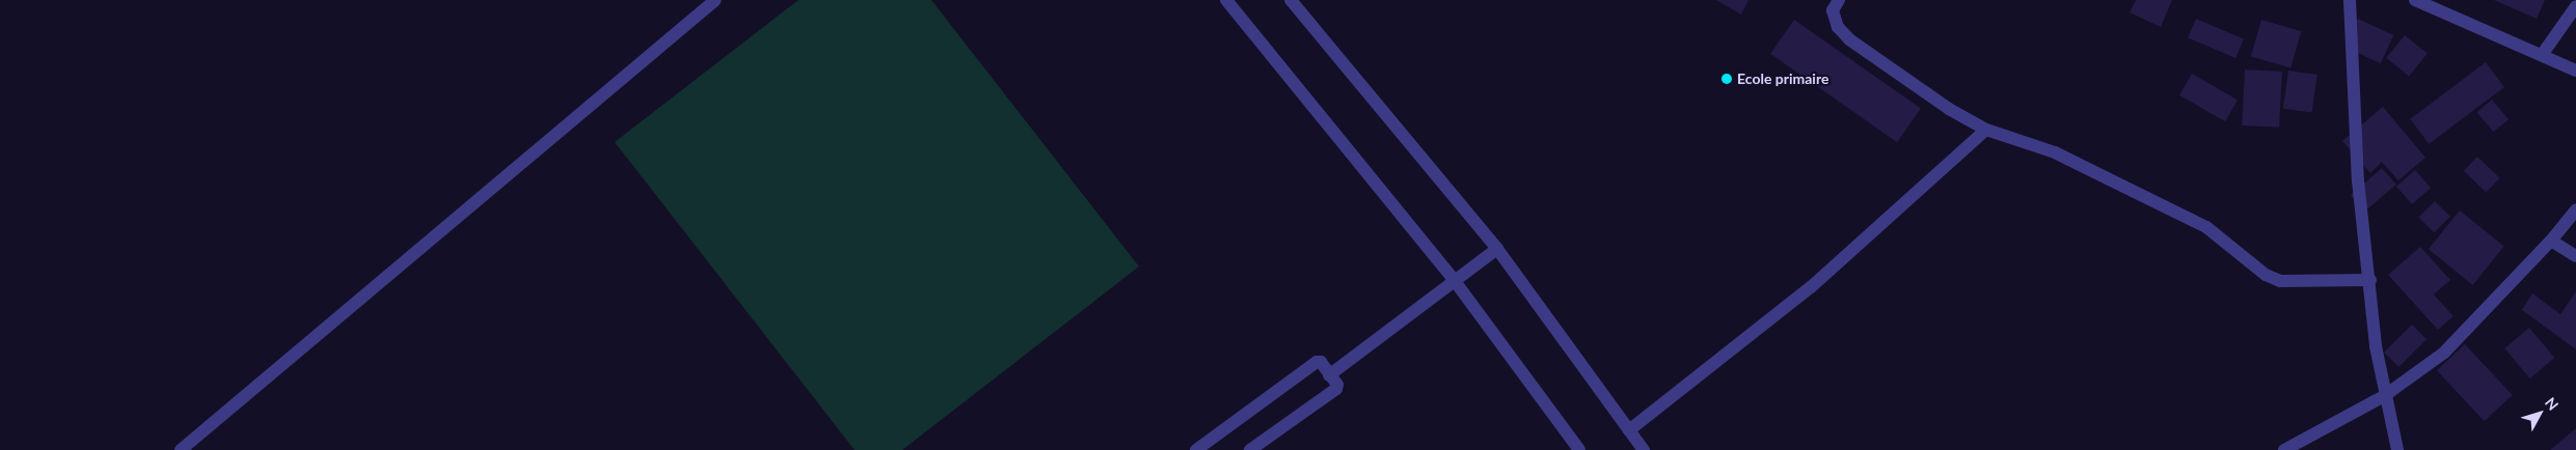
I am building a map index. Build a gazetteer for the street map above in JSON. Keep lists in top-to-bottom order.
{
  "places": ["Ecole primaire"],
  "north": "top right"
}
